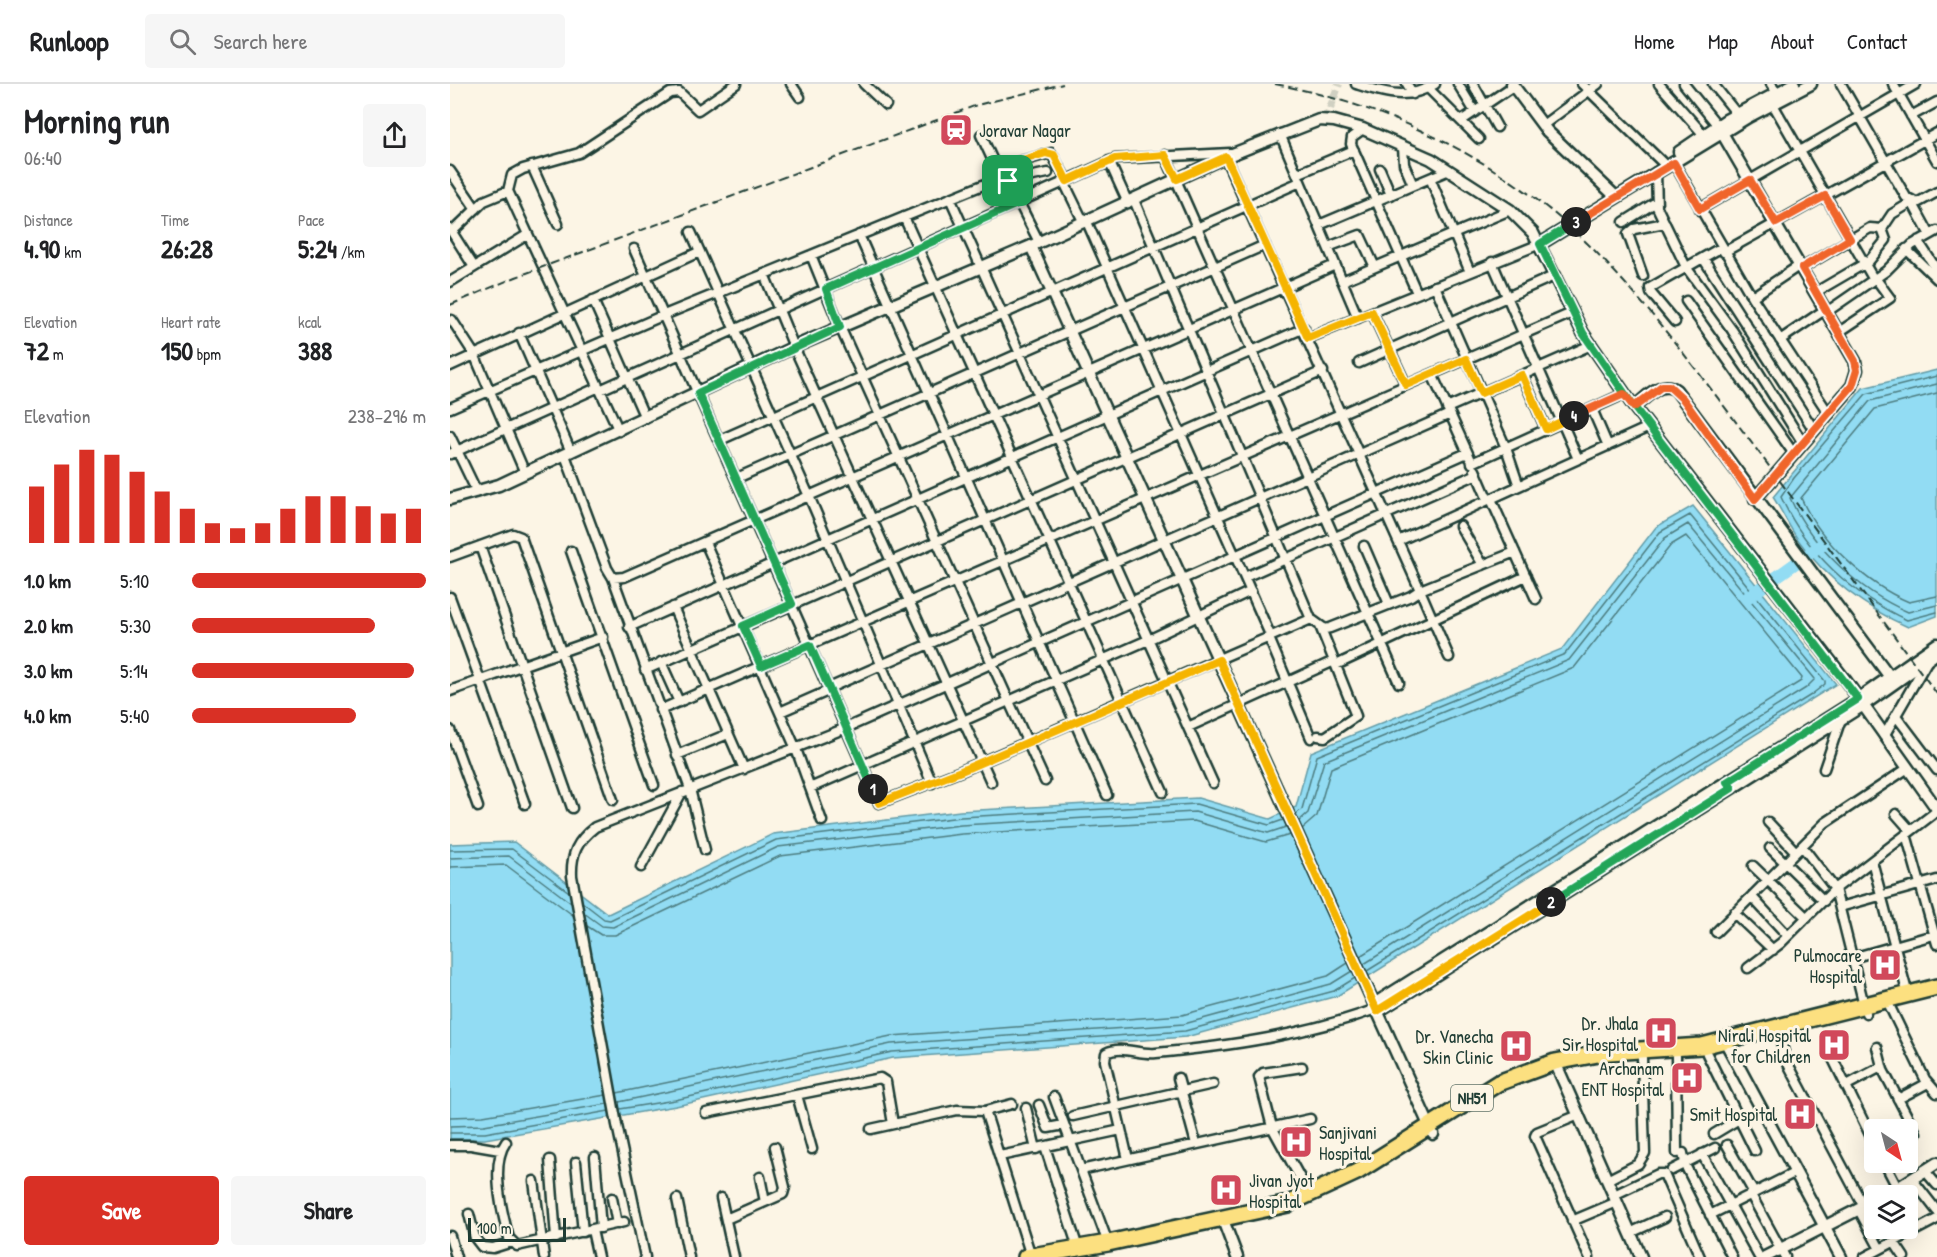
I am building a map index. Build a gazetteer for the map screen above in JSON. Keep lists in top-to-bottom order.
{
  "streets": {
    "highway": ["NH51"]
  },
  "places": {
    "station": ["Joravar Nagar"],
    "hospital": [
      "Pulmocare Hospital",
      "Dr. Jhala Sir Hospital",
      "Nirali Hospital for Children",
      "Dr. Vanecha Skin Clinic",
      "Archanam ENT Hospital",
      "Smit Hospital",
      "Sanjivani Hospital",
      "Jivan Jyot Hospital"
    ]
  },
  "scale_bar": "100 m",
  "north": "bottom right",
  "page": {
    "header": "Runloop",
    "search": "Search here",
    "nav": [
      "Home",
      "Map",
      "About",
      "Contact"
    ],
    "heading": ["Morning run", "06:40"],
    "stats": [
      ["Distance", "4.90 km"],
      ["Time", "26:28"],
      ["Pace", "5:24 /km"],
      ["Elevation", "72 m"],
      ["Heart rate", "150 bpm"],
      ["kcal", "388"]
    ],
    "pins": [
      "3",
      "4",
      "1",
      "2"
    ],
    "chart": ["Elevation", "238–296 m"],
    "list": [
      {
        "name": "1.0 km",
        "note": "5:10"
      },
      {
        "name": "2.0 km",
        "note": "5:30"
      },
      {
        "name": "3.0 km",
        "note": "5:14"
      },
      {
        "name": "4.0 km",
        "note": "5:40"
      }
    ],
    "buttons": ["Save", "Share"],
    "scale": "100 m"
  }
}
